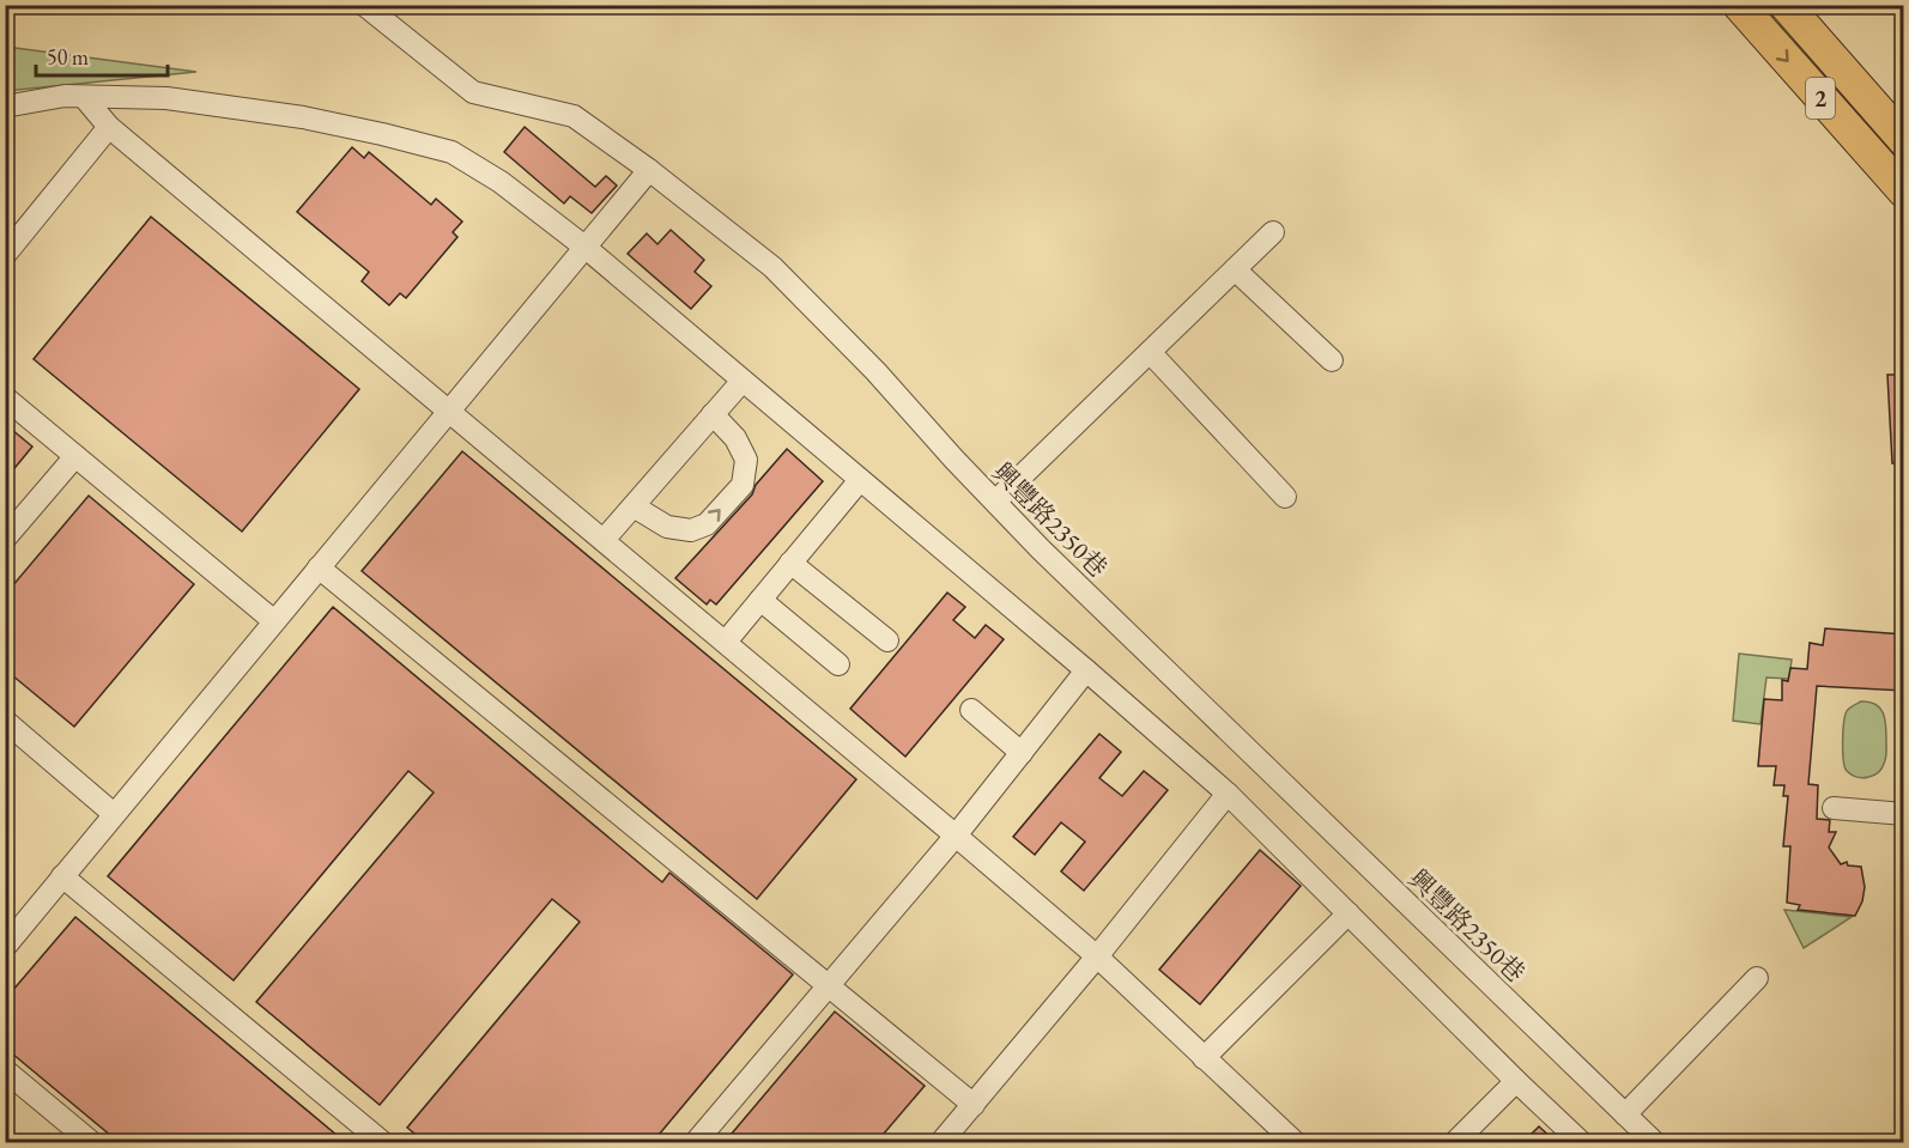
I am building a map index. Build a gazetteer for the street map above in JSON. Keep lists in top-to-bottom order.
{
  "streets": {
    "highway": ["2"],
    "street": ["興豐路2350巷"]
  },
  "scale_bar": "50 m"
}
